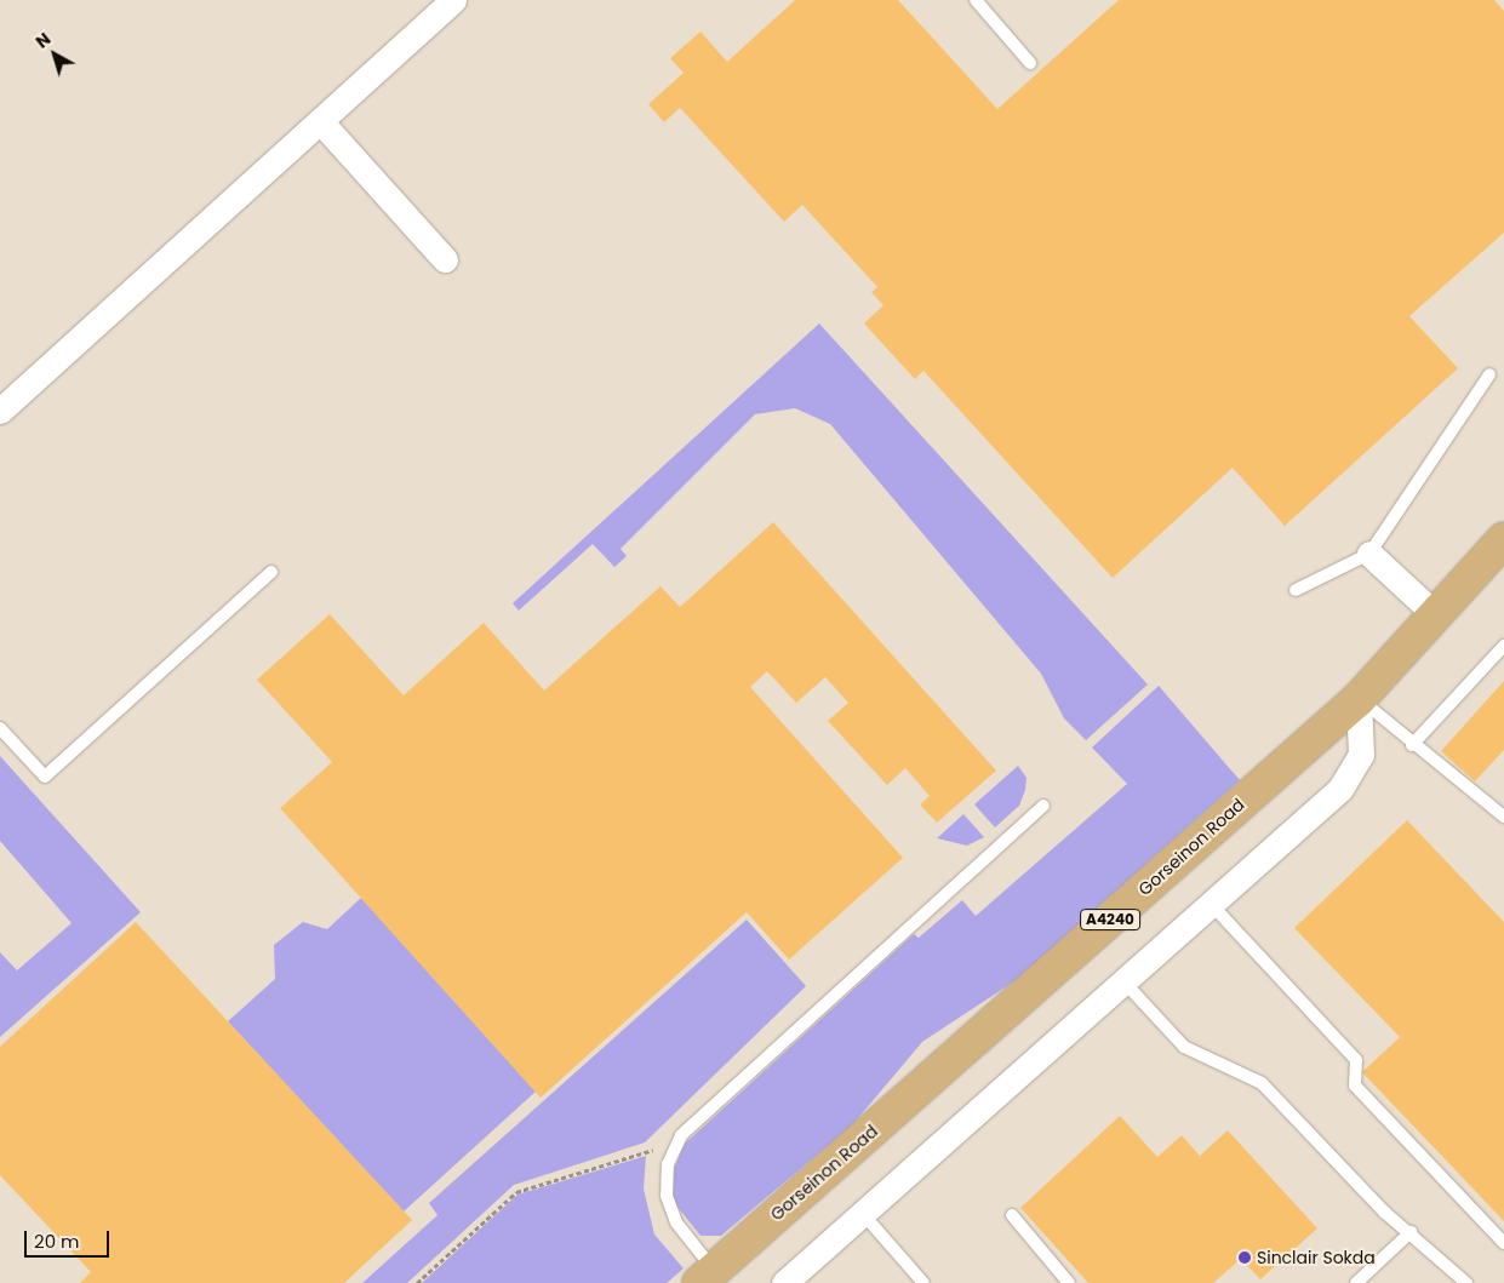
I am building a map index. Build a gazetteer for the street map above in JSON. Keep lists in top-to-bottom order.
{
  "streets": {
    "main road": ["Gorseinon Road", "A4240"]
  },
  "places": ["Sinclair Sokda"],
  "scale_bar": "20 m",
  "north": "top left"
}
